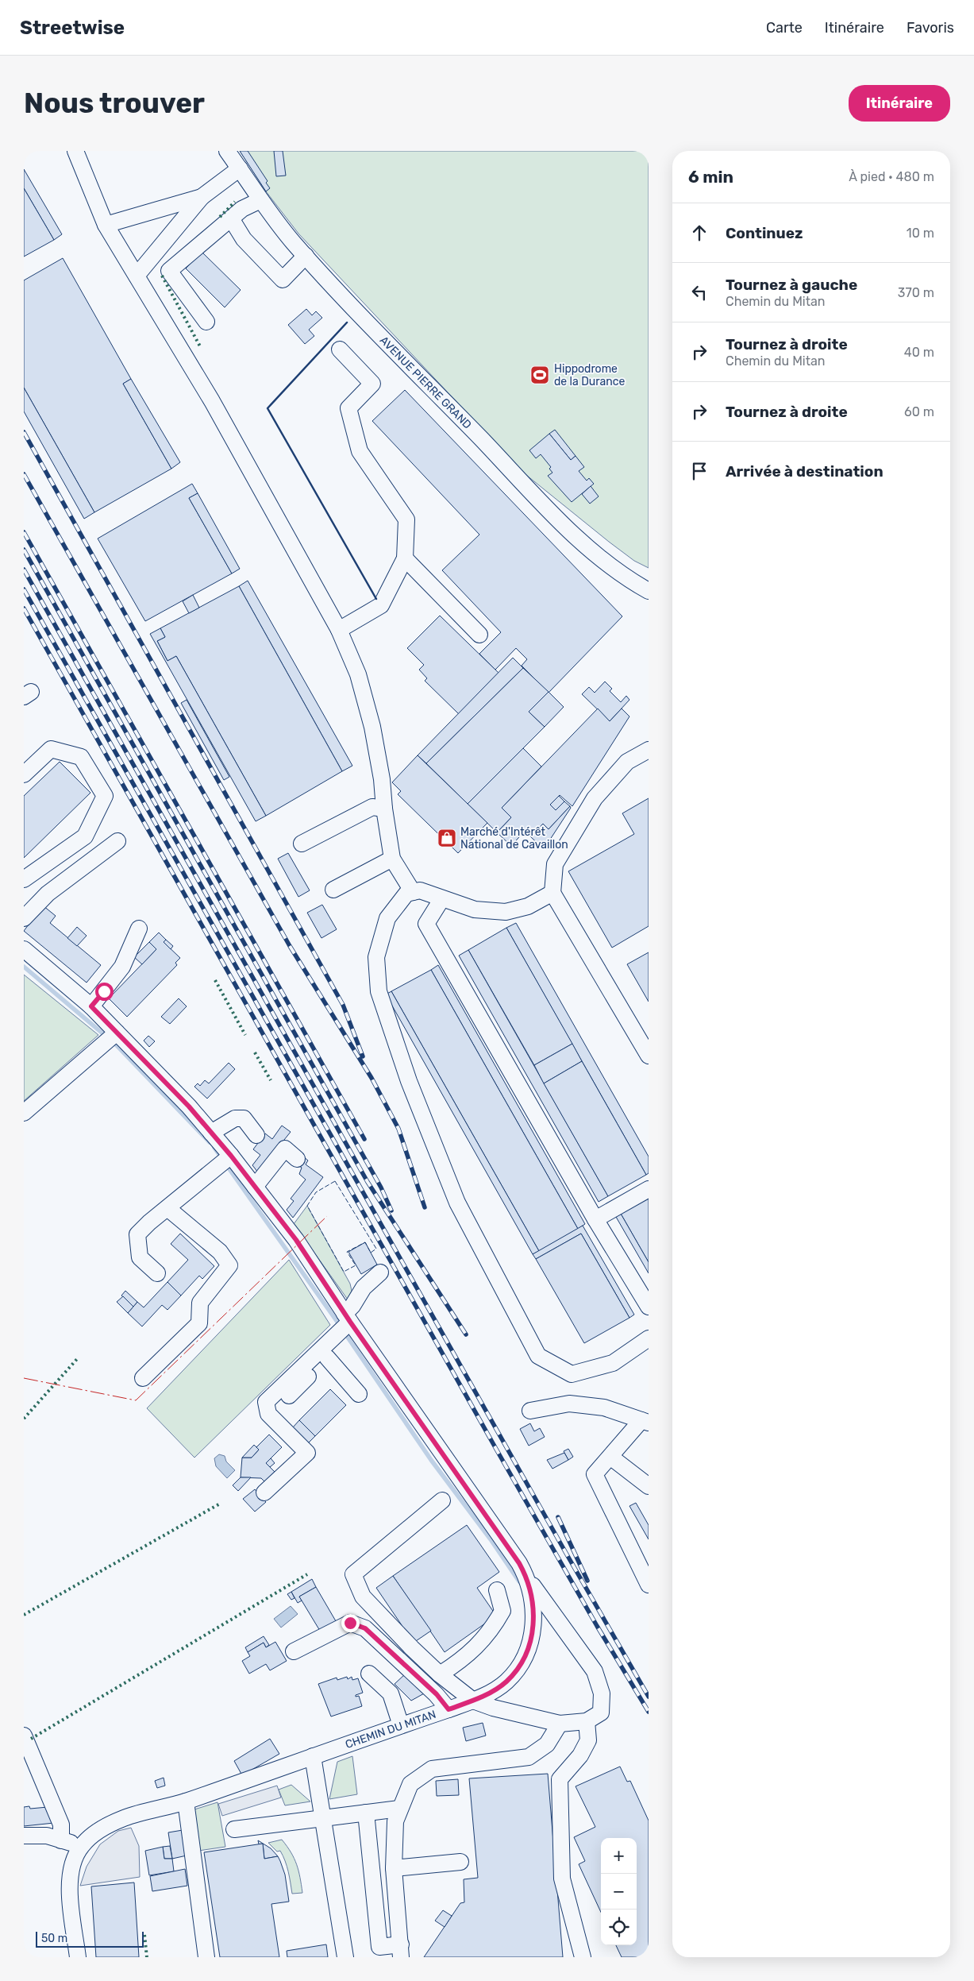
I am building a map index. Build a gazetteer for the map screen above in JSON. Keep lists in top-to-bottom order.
{
  "streets": {
    "street": ["AVENUE PIERRE GRAND", "CHEMIN DU MITAN"]
  },
  "places": {
    "sports": ["Hippodrome de la Durance"],
    "shop": ["Marché d'Intérêt National de Cavaillon"]
  },
  "scale_bar": "50 m",
  "page": {
    "header": "Streetwise",
    "nav": ["Carte", "Itinéraire", "Favoris"],
    "buttons": "Itinéraire",
    "title": "Nous trouver",
    "heading": ["6 min", "À pied · 480 m"],
    "list": [
      ["Continuez", "10 m"],
      ["Tournez à gauche", "Chemin du Mitan", "370 m"],
      ["Tournez à droite", "Chemin du Mitan", "40 m"],
      ["Tournez à droite", "60 m"],
      "Arrivée à destination"
    ],
    "map_buttons": ["+", "−"],
    "scale": "50 m"
  }
}
